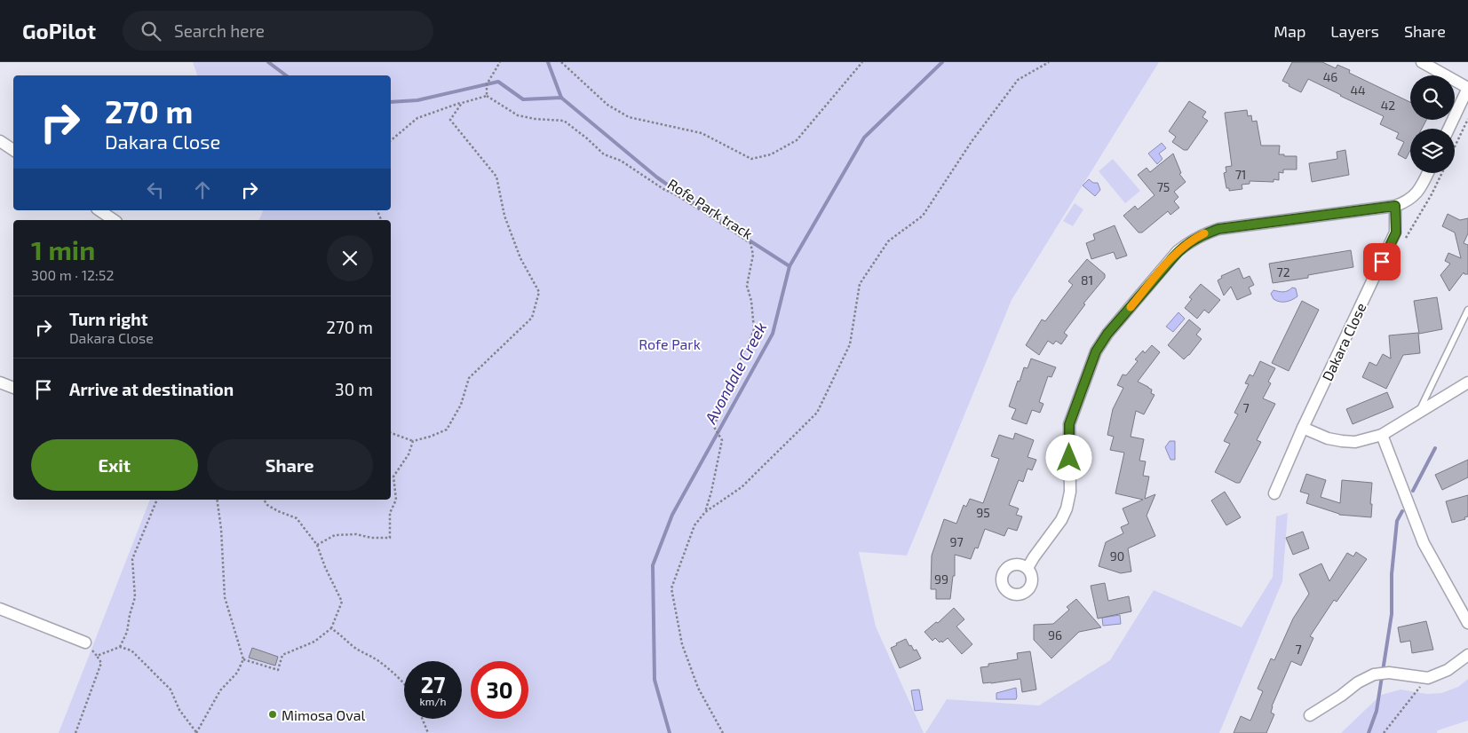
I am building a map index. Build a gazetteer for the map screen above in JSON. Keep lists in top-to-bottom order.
{
  "streets": {
    "street": ["Dakara Close"],
    "path": ["Rofe Park track"]
  },
  "water": ["Avondale Creek"],
  "parks": ["Rofe Park"],
  "places": ["Mimosa Oval"],
  "house_numbers": [
    "46",
    "44",
    "42",
    "71",
    "75",
    "72",
    "81",
    "7",
    "95",
    "97",
    "90",
    "99",
    "96",
    "7"
  ],
  "page": {
    "header": "GoPilot",
    "search": "Search here",
    "nav": ["Map", "Layers", "Share"],
    "turn": ["270 m", "Dakara Close"],
    "heading": ["1 min", "300 m · 12:52"],
    "list": [
      {
        "name": "Turn right",
        "note": "Dakara Close",
        "value": "270 m"
      },
      {
        "name": "Arrive at destination",
        "value": "30 m"
      }
    ],
    "buttons": ["Exit", "Share"],
    "speed": "27 km/h",
    "limit": "30"
  }
}
